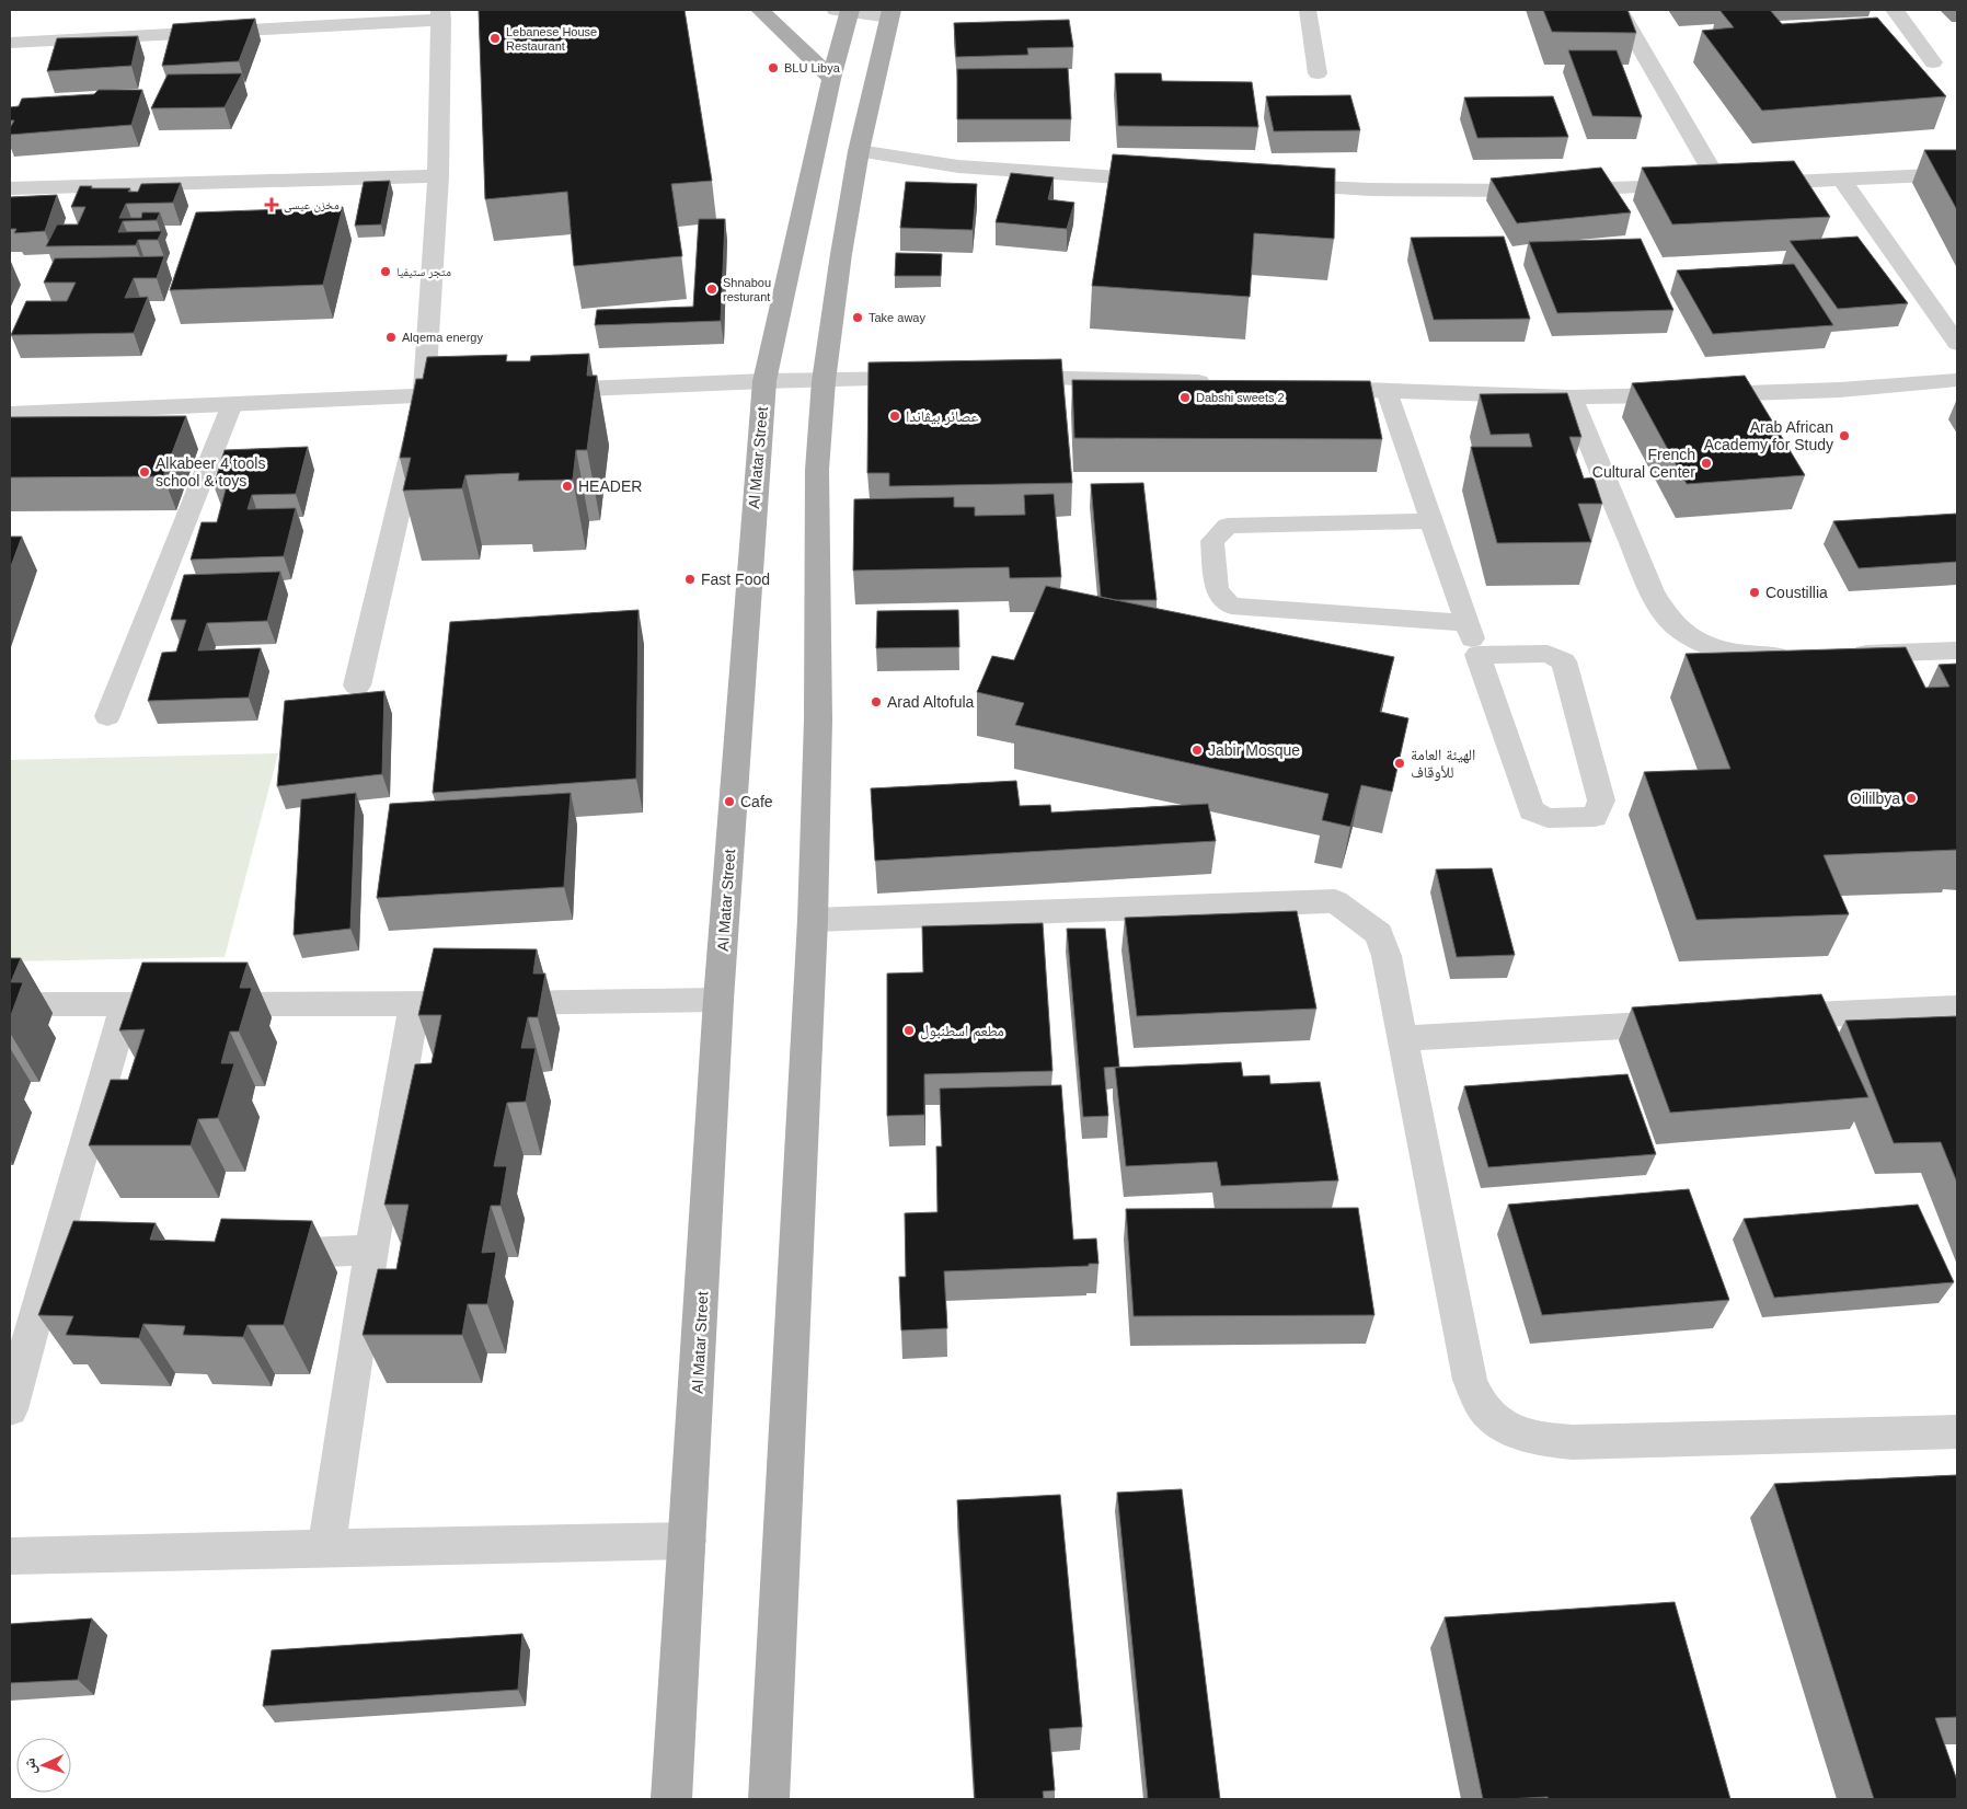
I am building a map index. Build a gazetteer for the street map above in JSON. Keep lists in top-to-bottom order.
{
  "streets": {
    "main road": ["Al Matar Street"]
  },
  "places": {
    "other": [
      "Lebanese House Restaurant",
      "BLU Libya",
      "متجر ستيفيا",
      "Shnabou resturant",
      "Take away",
      "Alqema energy",
      "Dabshi sweets 2",
      "عصائر بيڤاندا",
      "Arab African Academy for Study",
      "French Cultural Center",
      "Alkabeer 4 tools school & toys",
      "HEADER",
      "Fast Food",
      "Coustillia",
      "Arad Altofula",
      "Jabir Mosque",
      "الهيئة العامة للأوقاف",
      "Oililbya",
      "Cafe",
      "مطعم اسطنبول"
    ],
    "health": ["مخزن عيسى"]
  },
  "north": "left"
}
